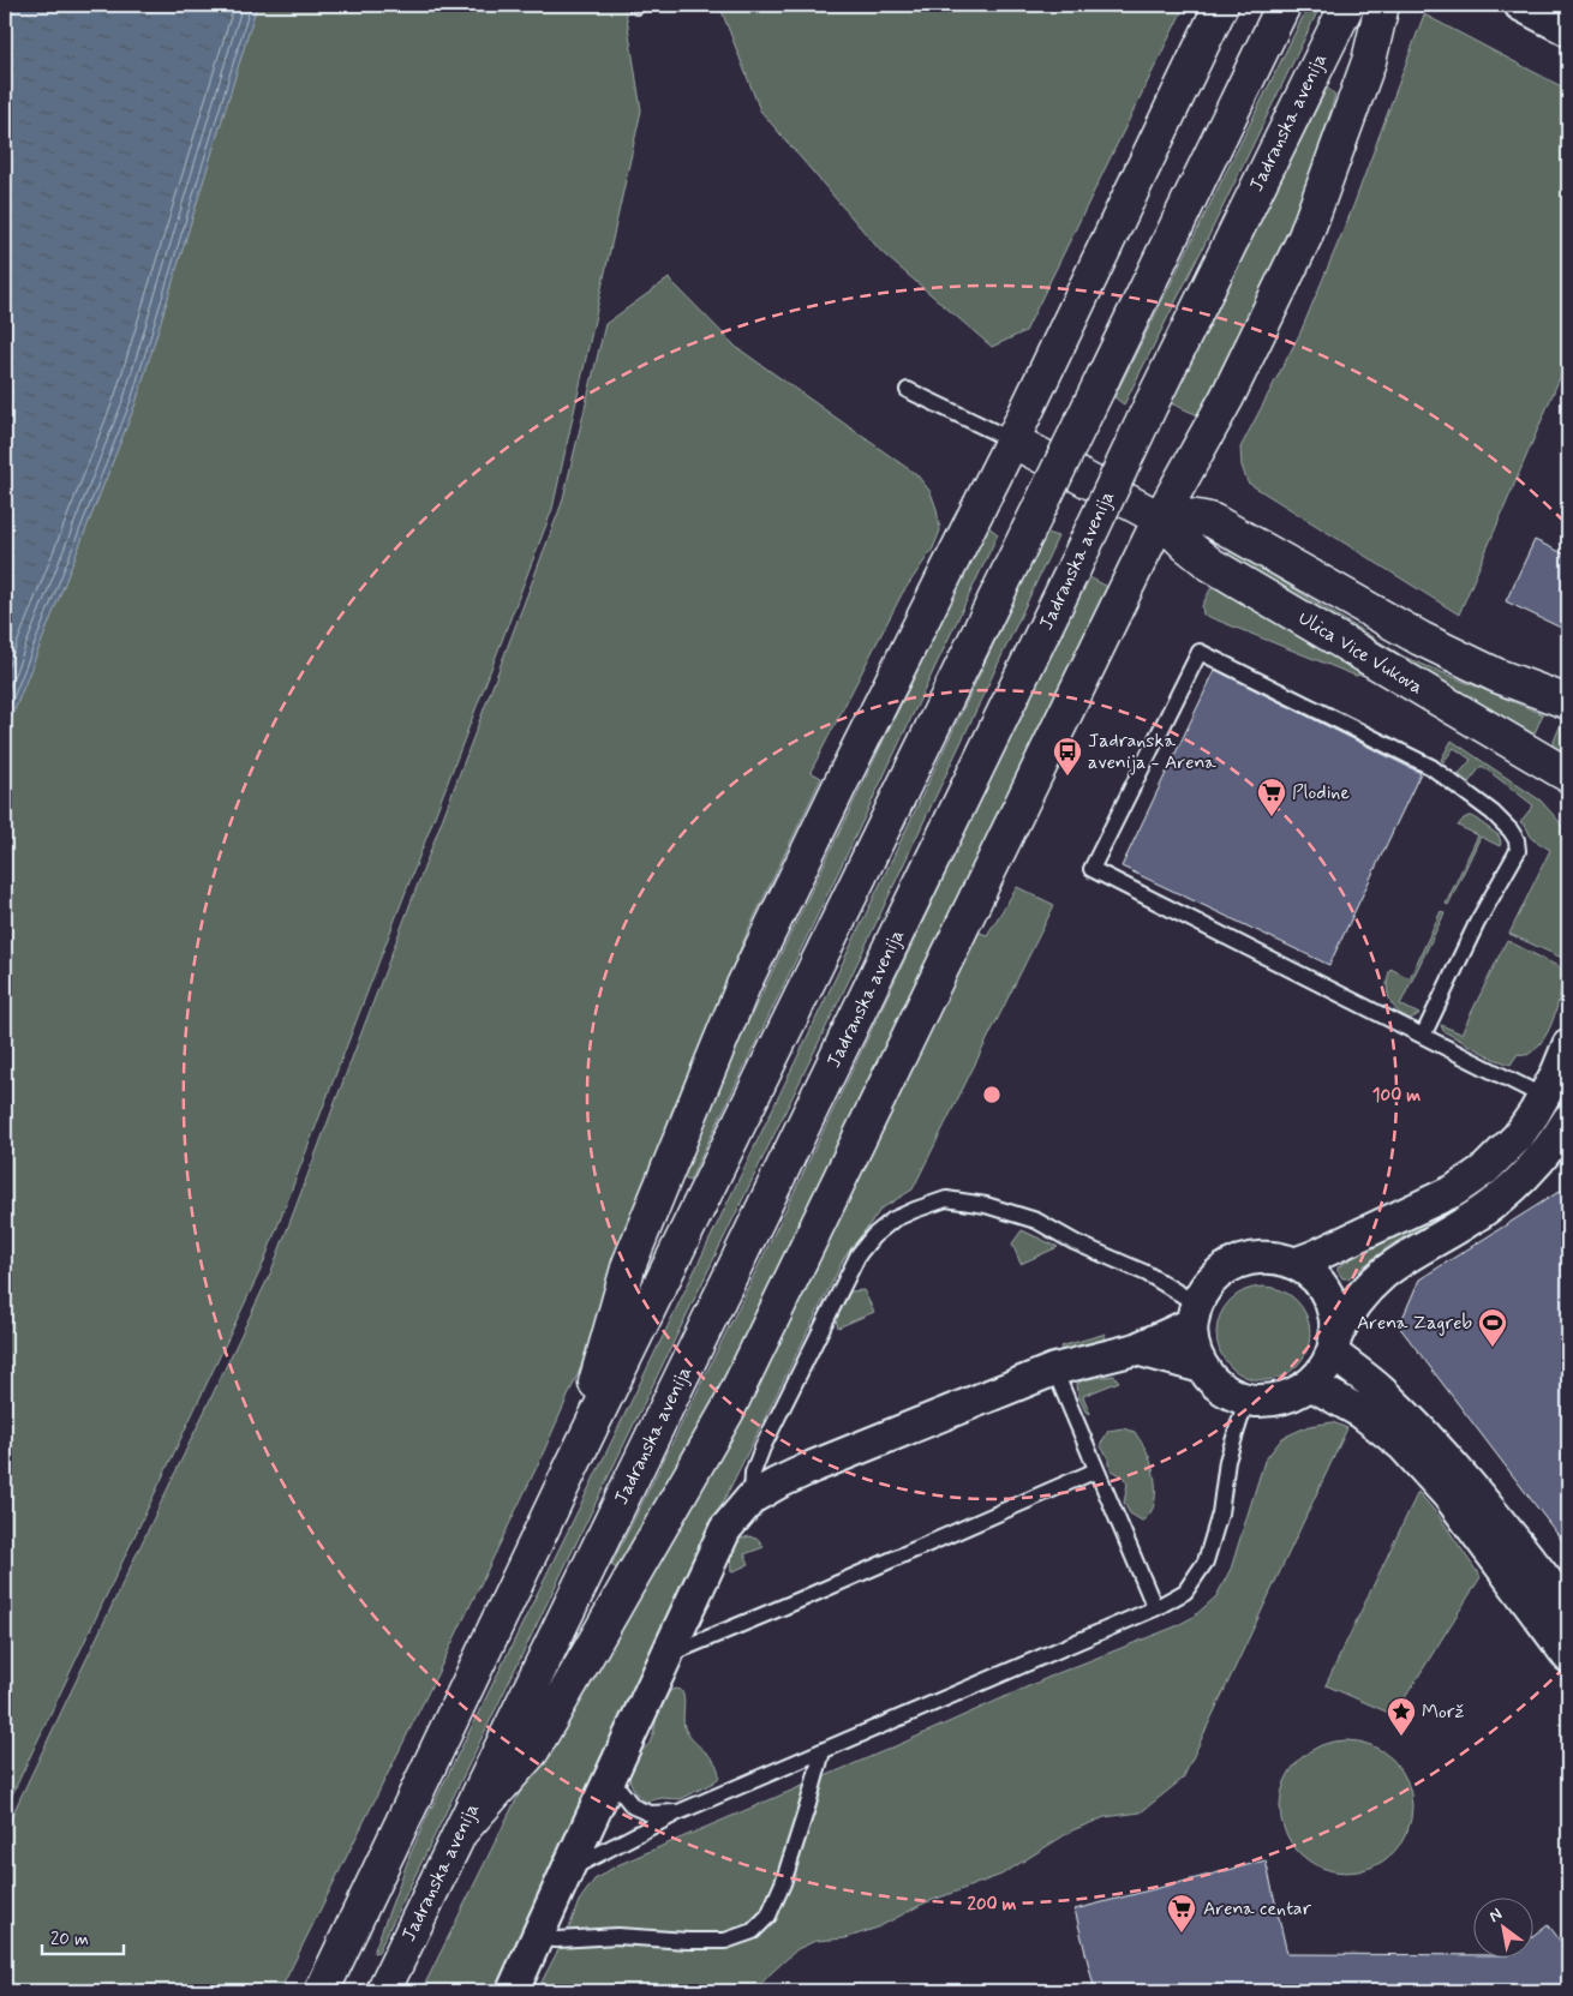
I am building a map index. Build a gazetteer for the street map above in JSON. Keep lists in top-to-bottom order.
{
  "streets": {
    "main road": ["Jadranska avenija", "Ulica Vice Vukova"]
  },
  "places": {
    "bus stop": ["Jadranska avenija - Arena"],
    "supermarket": ["Plodine", "Arena centar"],
    "sports": ["Arena Zagreb"],
    "place": ["Morž"]
  },
  "scale_bar": "20 m",
  "north": "top left",
  "rings": ["100 m", "200 m"]
}
